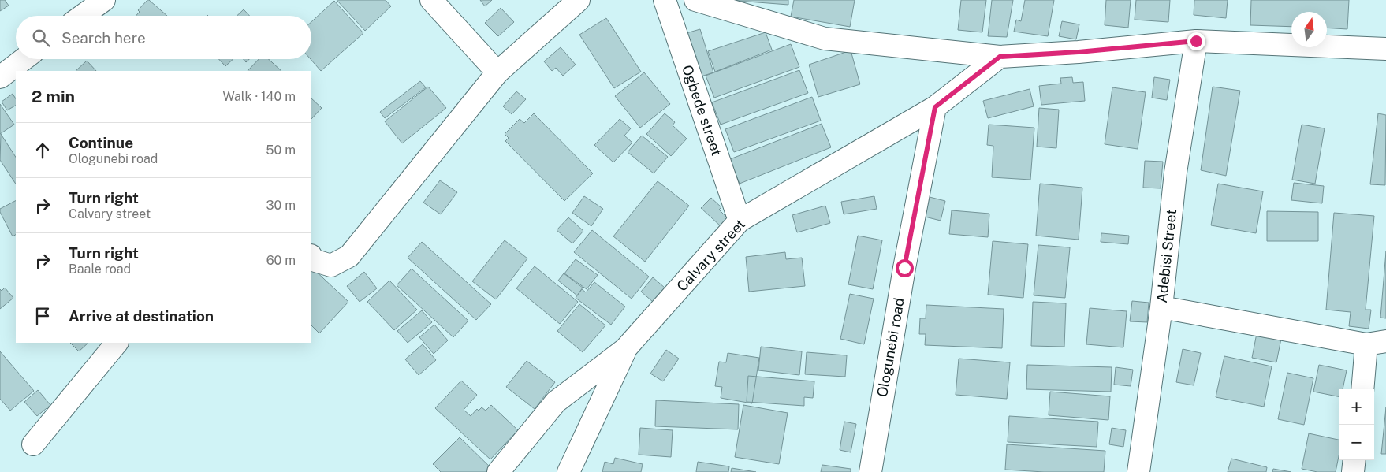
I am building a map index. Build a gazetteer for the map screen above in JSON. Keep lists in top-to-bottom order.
{
  "streets": {
    "street": [
      "Ogbede street",
      "Calvary street",
      "Adebisi Street",
      "Ologunebi road"
    ]
  },
  "crossings": [
    ["Ogbede street", "Calvary street"],
    ["Calvary street", "Ologunebi road"]
  ],
  "north": "top",
  "page": {
    "search": "Search here",
    "heading": ["2 min", "Walk · 140 m"],
    "list": [
      ["Continue", "Ologunebi road", "50 m"],
      ["Turn right", "Calvary street", "30 m"],
      ["Turn right", "Baale road", "60 m"],
      "Arrive at destination"
    ],
    "map_buttons": ["+", "−"]
  }
}
